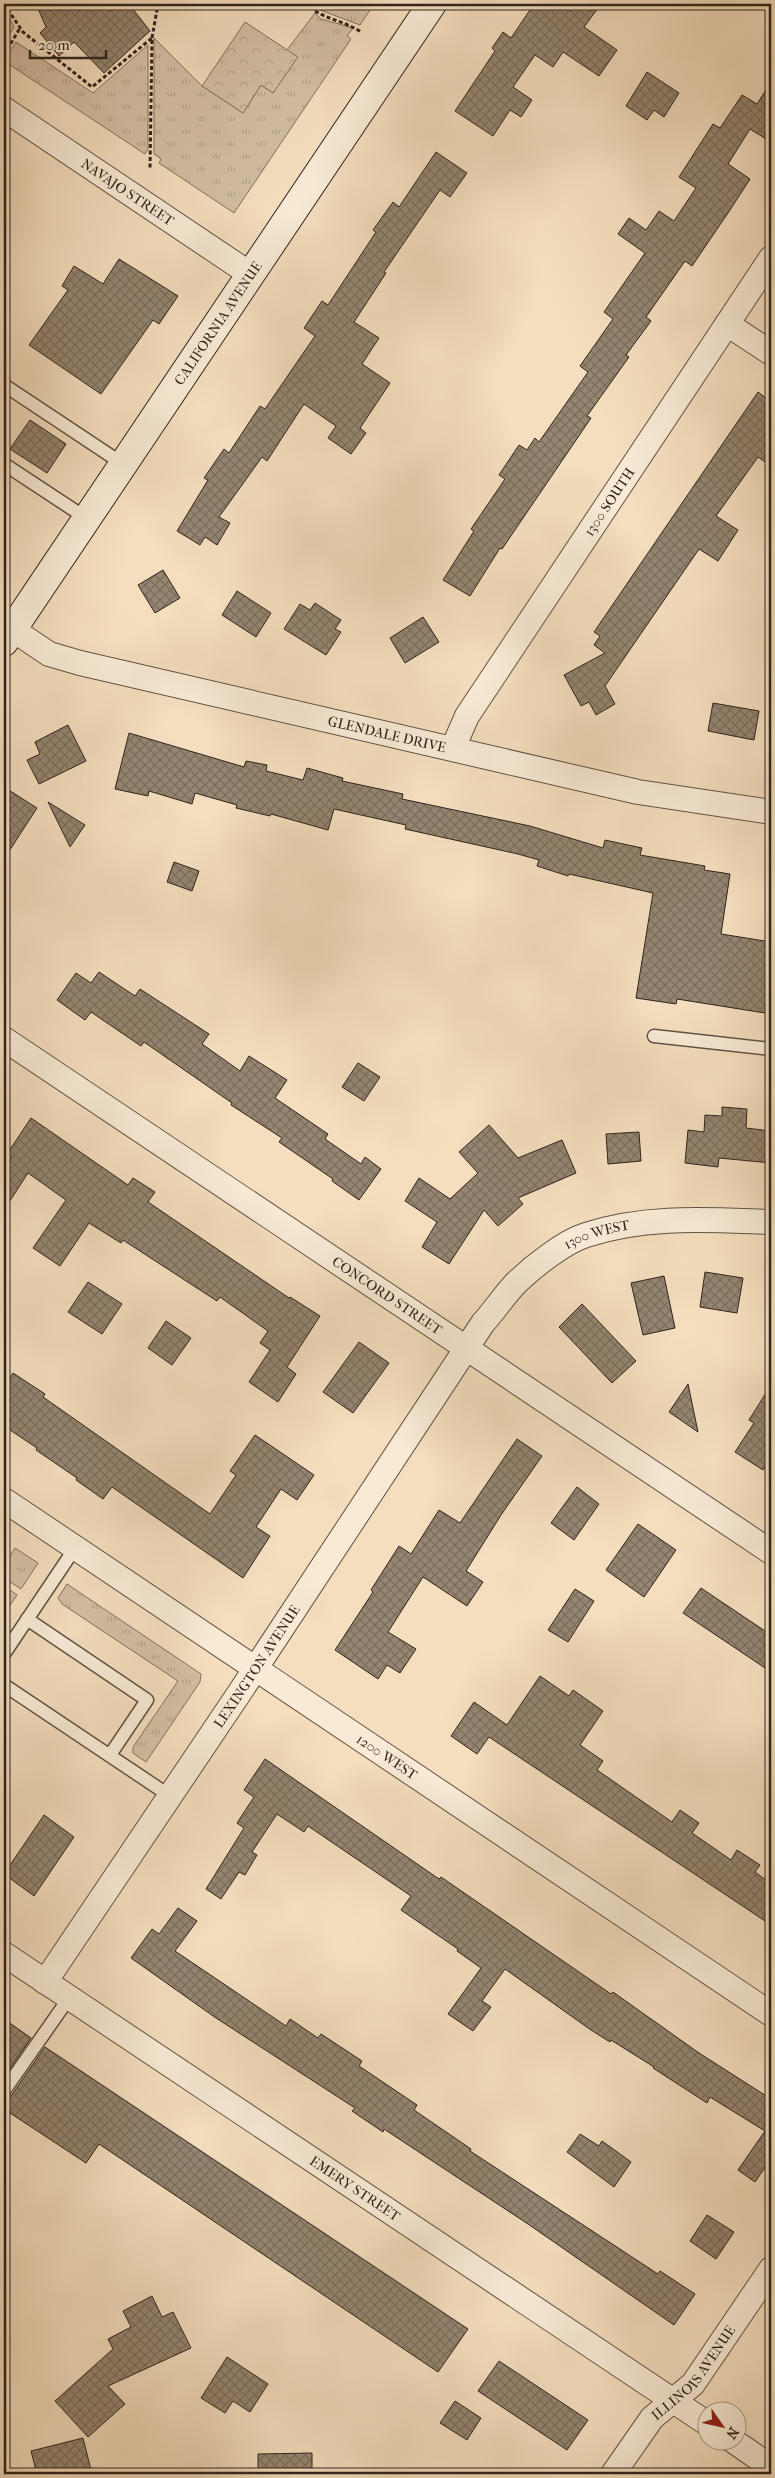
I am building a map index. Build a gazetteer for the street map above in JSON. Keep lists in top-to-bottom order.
{
  "streets": {
    "main road": ["CALIFORNIA AVENUE"],
    "street": [
      "NAVAJO STREET",
      "1300 SOUTH",
      "GLENDALE DRIVE",
      "1300 WEST",
      "CONCORD STREET",
      "LEXINGTON AVENUE",
      "1200 WEST",
      "EMERY STREET",
      "ILLINOIS AVENUE"
    ]
  },
  "crossings": [
    ["NAVAJO STREET", "CALIFORNIA AVENUE"],
    ["CALIFORNIA AVENUE", "GLENDALE DRIVE"],
    ["1300 SOUTH", "GLENDALE DRIVE"],
    ["1300 WEST", "CONCORD STREET"],
    ["1300 WEST", "LEXINGTON AVENUE"],
    ["CONCORD STREET", "LEXINGTON AVENUE"],
    ["LEXINGTON AVENUE", "1200 WEST"],
    ["LEXINGTON AVENUE", "EMERY STREET"],
    ["EMERY STREET", "ILLINOIS AVENUE"]
  ],
  "scale_bar": "20 m",
  "north": "bottom right"
}
